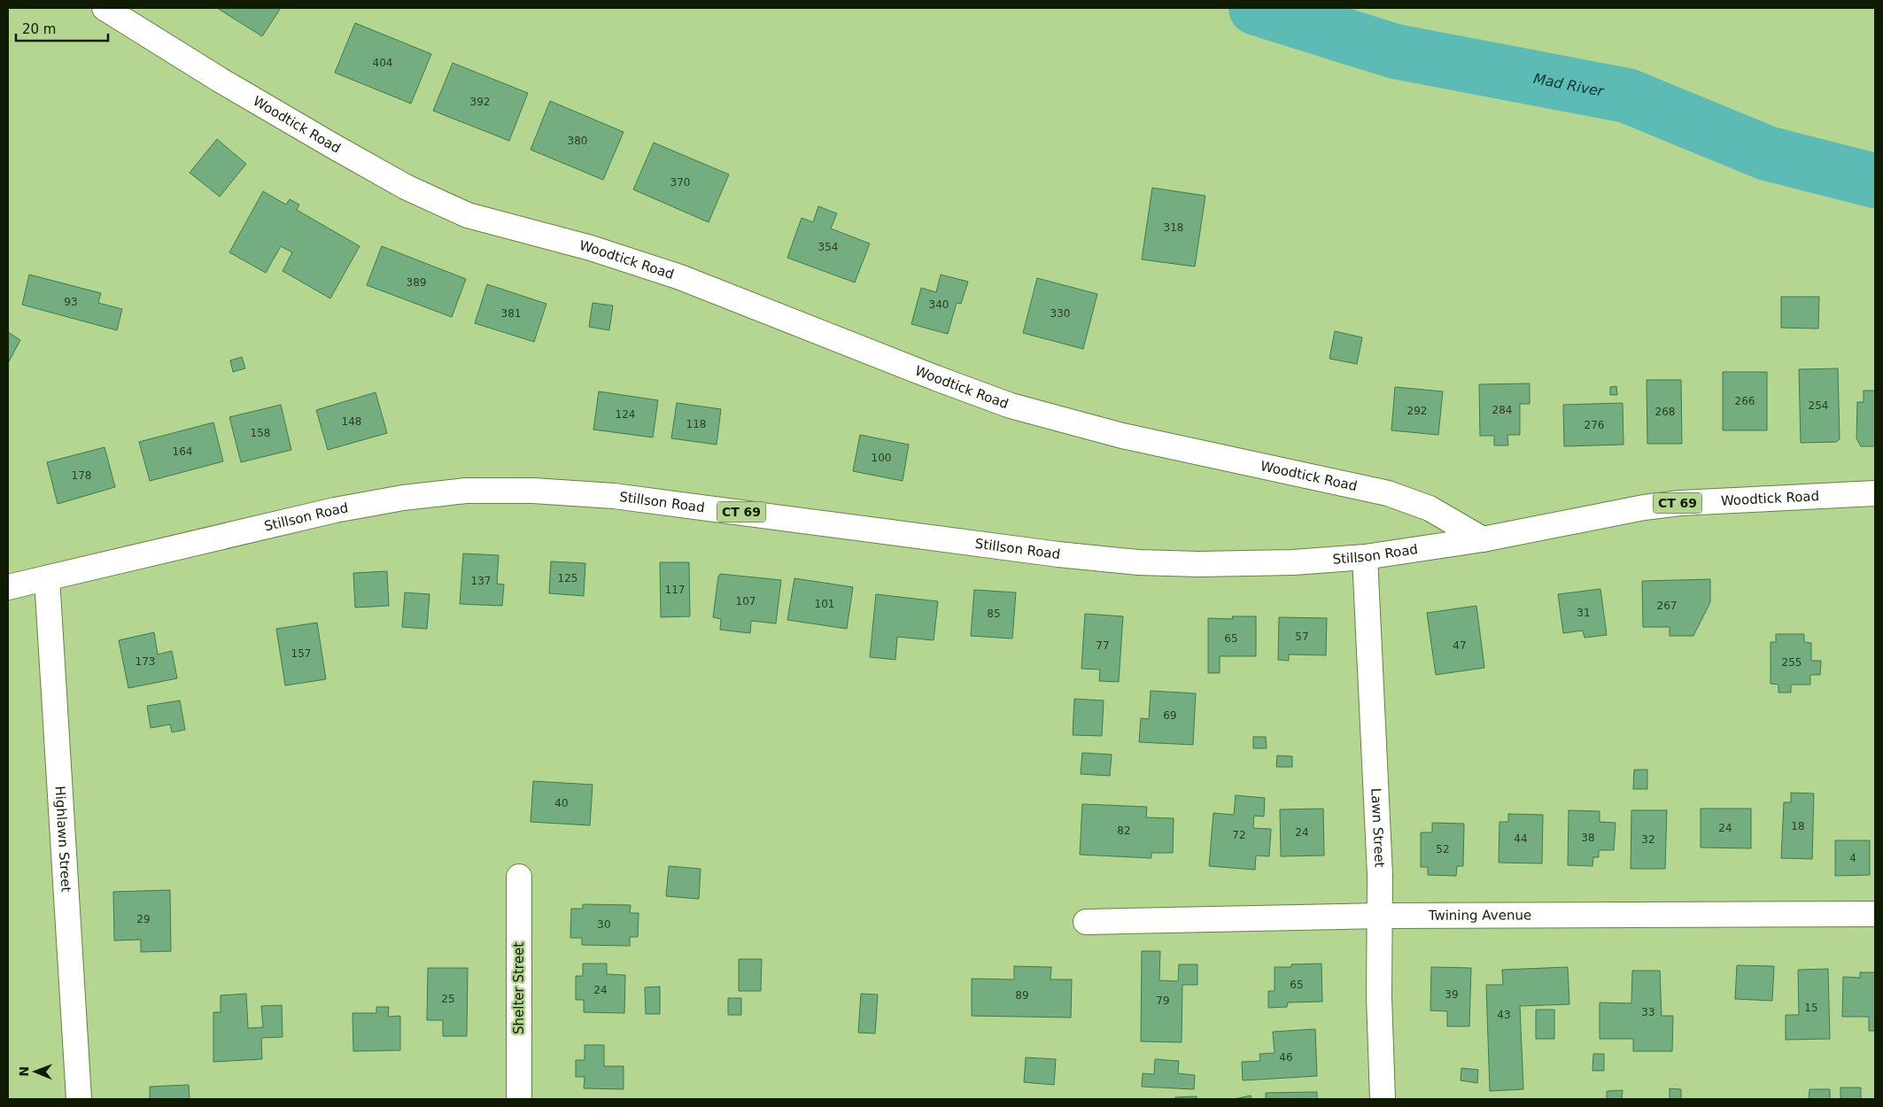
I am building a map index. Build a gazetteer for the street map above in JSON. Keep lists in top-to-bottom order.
{
  "streets": {
    "main road": [
      "Woodtick Road",
      "Stillson Road",
      "CT 69",
      "Lawn Street",
      "Highlawn Street",
      "Twining Avenue",
      "Shelter Street"
    ]
  },
  "crossings": [
    ["Woodtick Road", "Stillson Road"],
    ["Stillson Road", "Lawn Street"],
    ["Stillson Road", "Highlawn Street"],
    ["Lawn Street", "Twining Avenue"]
  ],
  "water": ["Mad River"],
  "house_numbers": [
    "404",
    "392",
    "380",
    "370",
    "318",
    "354",
    "389",
    "93",
    "340",
    "381",
    "330",
    "266",
    "254",
    "284",
    "292",
    "268",
    "124",
    "148",
    "118",
    "276",
    "158",
    "164",
    "100",
    "178",
    "125",
    "137",
    "117",
    "107",
    "101",
    "267",
    "31",
    "85",
    "57",
    "65",
    "77",
    "47",
    "157",
    "173",
    "255",
    "69",
    "40",
    "18",
    "24",
    "82",
    "24",
    "72",
    "38",
    "44",
    "32",
    "52",
    "4",
    "29",
    "30",
    "65",
    "24",
    "39",
    "89",
    "25",
    "79",
    "15",
    "33",
    "43",
    "46"
  ],
  "scale_bar": "20 m",
  "north": "left"
}
